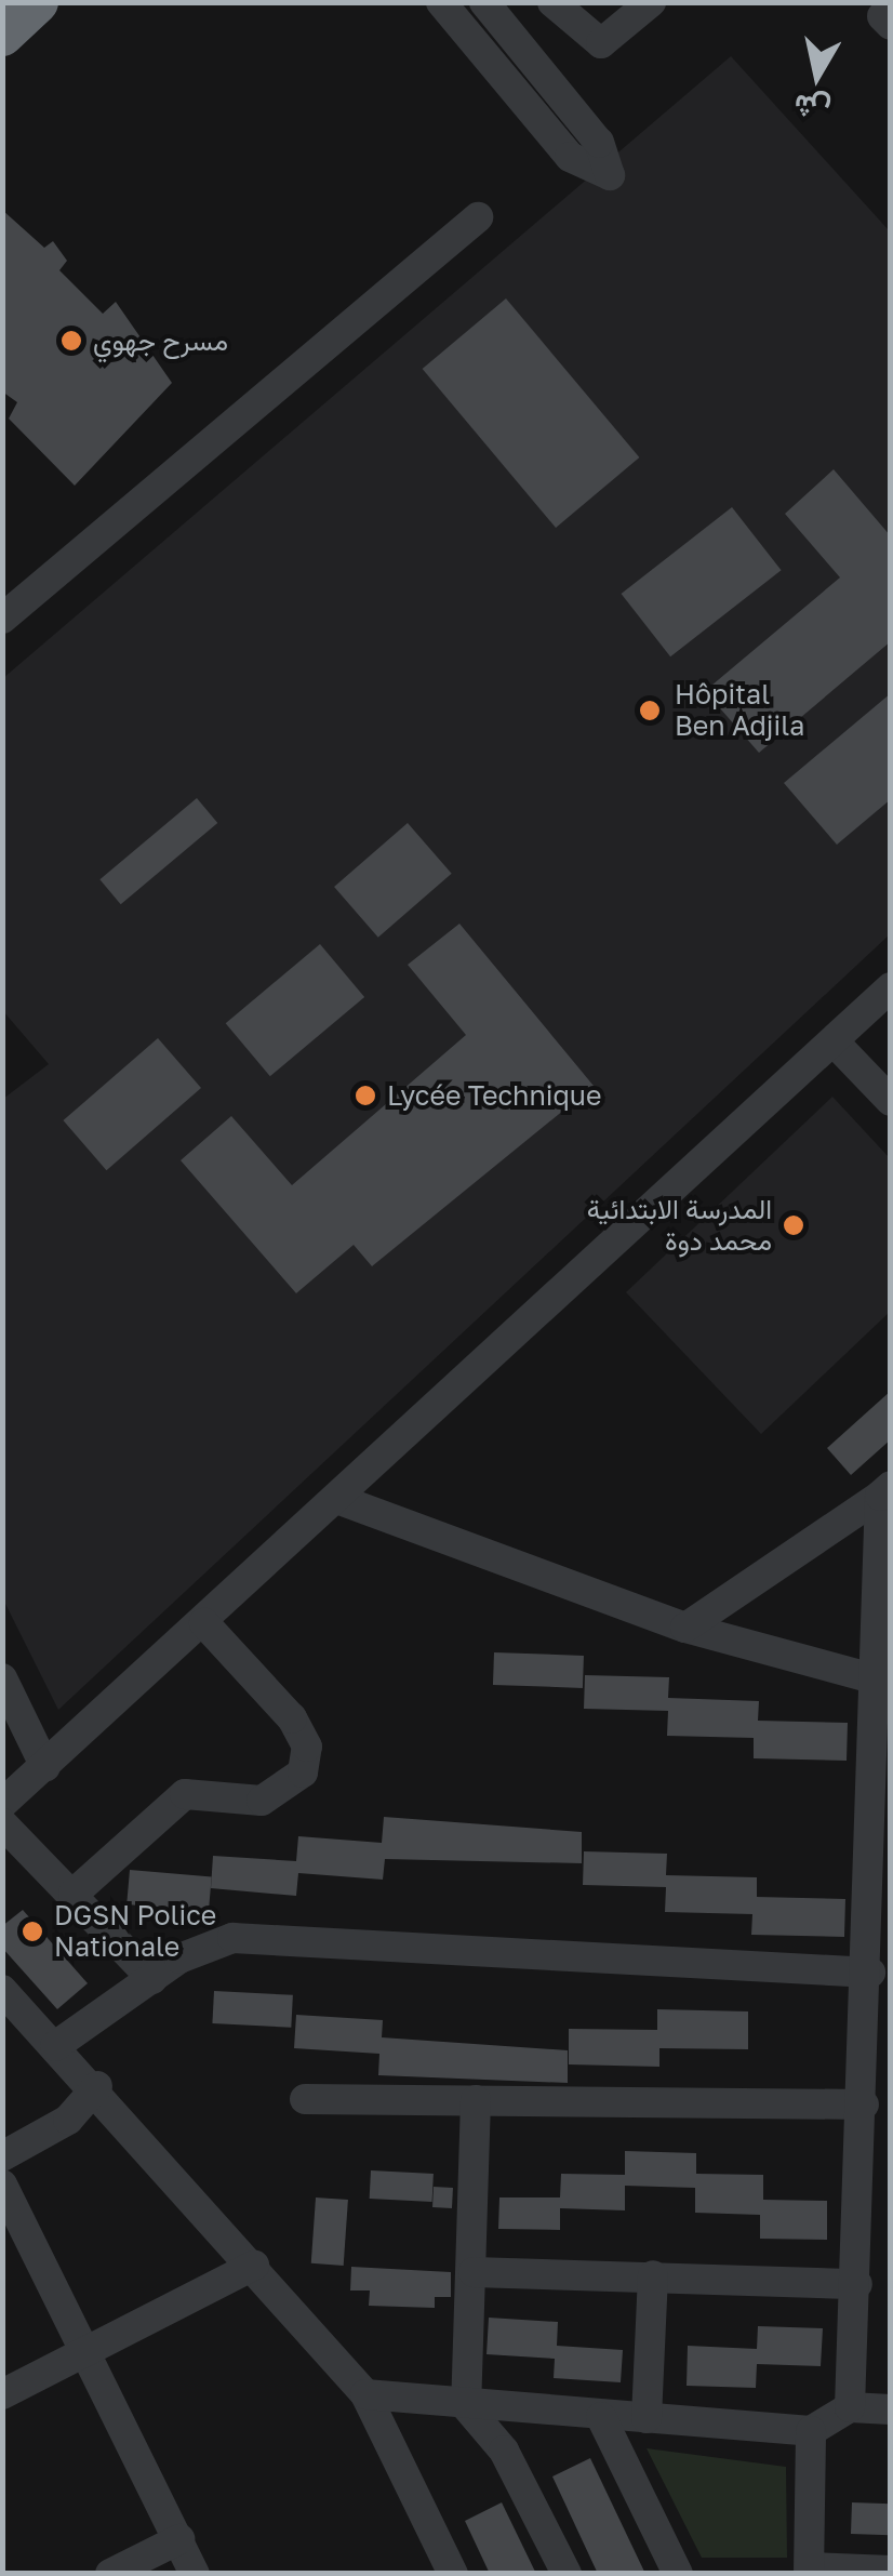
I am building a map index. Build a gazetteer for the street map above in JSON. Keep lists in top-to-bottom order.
{
  "places": [
    "مسرح جهوي",
    "Hôpital Ben Adjila",
    "Lycée Technique",
    "المدرسة الابتدائية محمد دوة",
    "DGSN Police Nationale"
  ],
  "north": "bottom"
}
